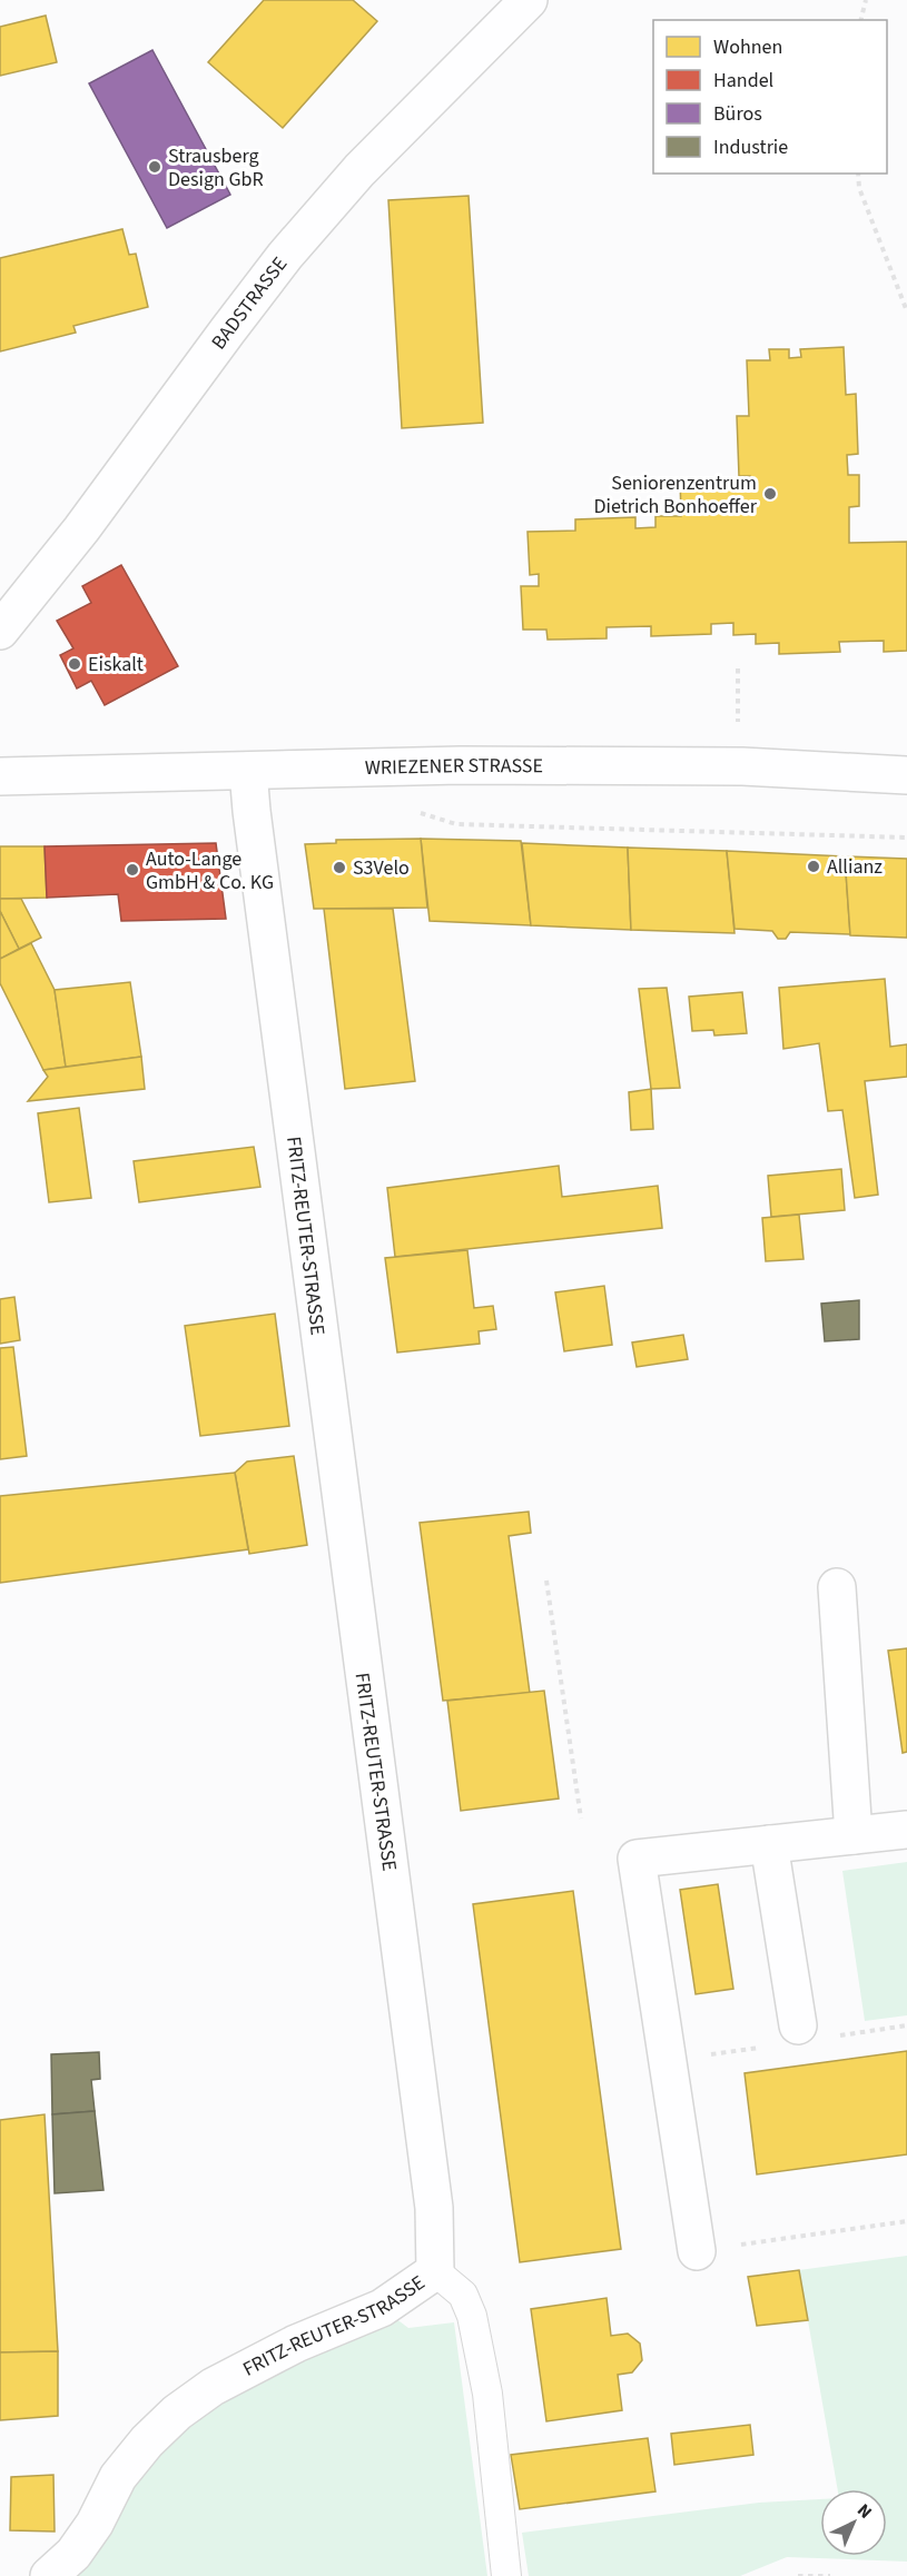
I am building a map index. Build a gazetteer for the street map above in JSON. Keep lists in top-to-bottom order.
{
  "streets": {
    "street": ["BADSTRASSE", "WRIEZENER STRASSE", "FRITZ-REUTER-STRASSE"]
  },
  "crossings": [
    ["WRIEZENER STRASSE", "FRITZ-REUTER-STRASSE"]
  ],
  "places": [
    "Strausberg Design GbR",
    "Seniorenzentrum Dietrich Bonhoeffer",
    "Eiskalt",
    "Allianz",
    "S3Velo",
    "Auto-Lange GmbH & Co. KG"
  ],
  "legend": [
    "Wohnen",
    "Handel",
    "Büros",
    "Industrie"
  ],
  "north": "top right"
}
